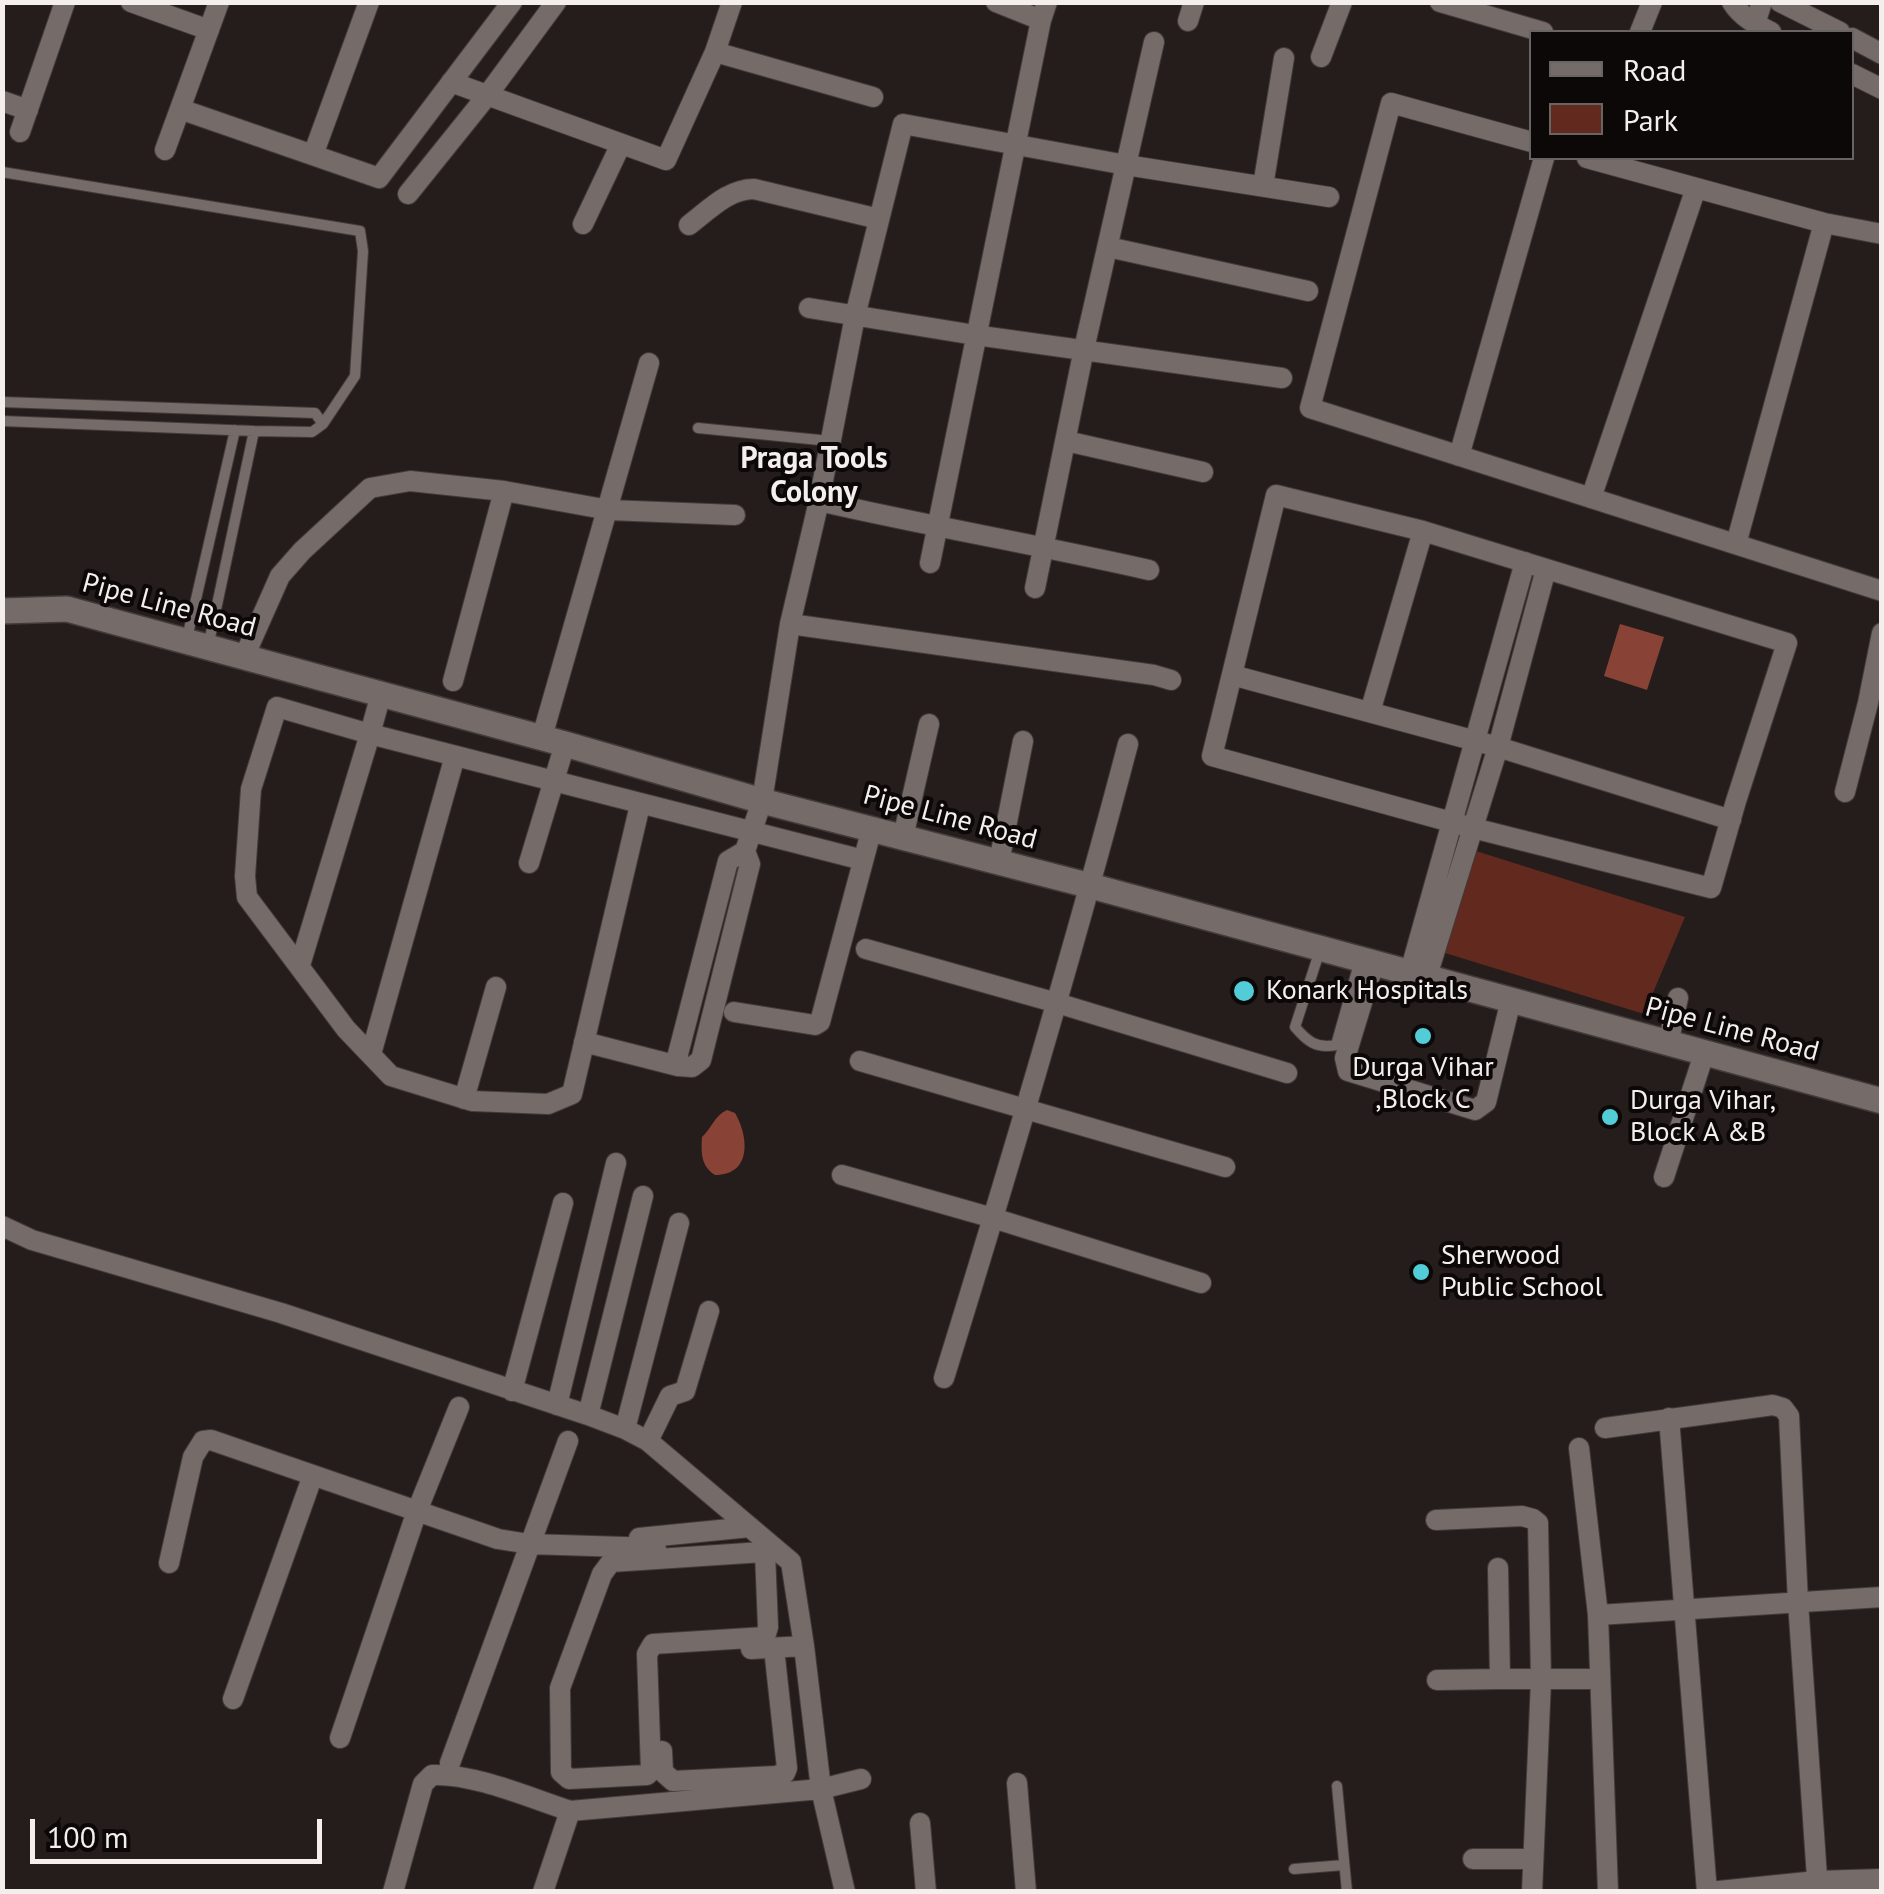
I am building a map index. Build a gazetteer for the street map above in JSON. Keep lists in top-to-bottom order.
{
  "streets": {
    "street": ["Pipe Line Road"]
  },
  "districts": ["Praga Tools Colony"],
  "places": [
    "Konark Hospitals",
    "Durga Vihar ,Block C",
    "Durga Vihar, Block A &B",
    "Sherwood Public School"
  ],
  "legend": ["Road", "Park"],
  "scale_bar": "100 m"
}
